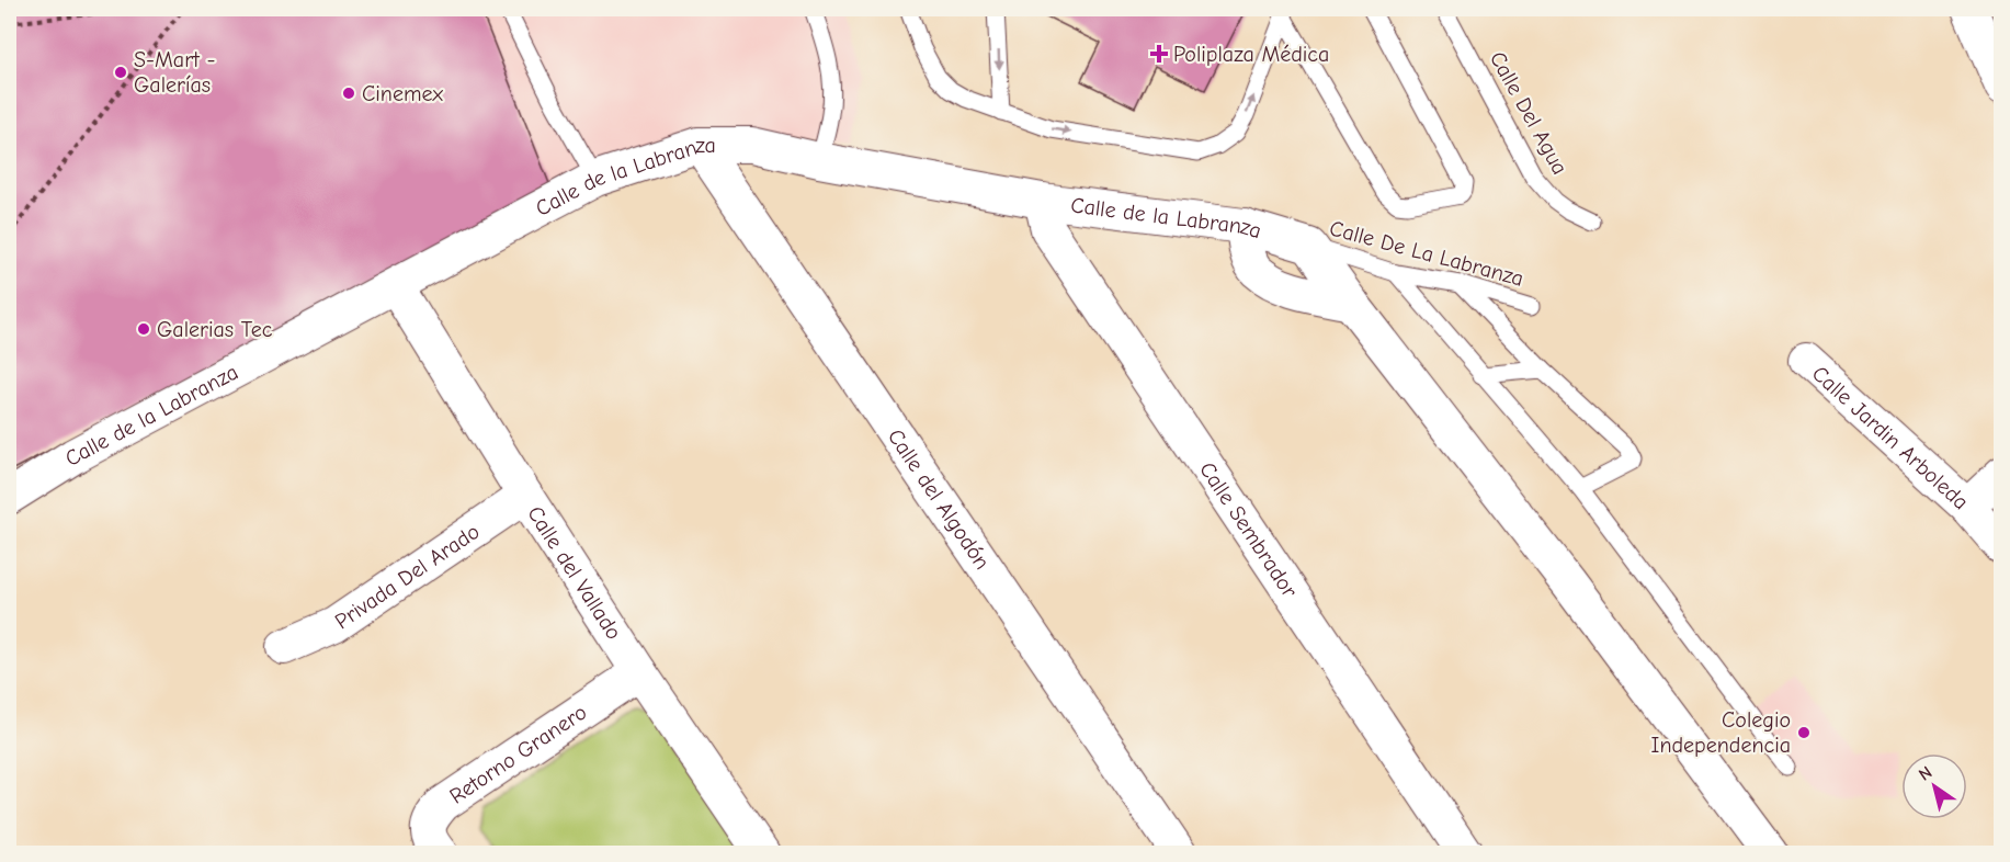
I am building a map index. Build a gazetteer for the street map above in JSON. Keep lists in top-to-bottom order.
{
  "streets": {
    "street": [
      "Calle de la Labranza",
      "Calle Jardin Arboleda",
      "Calle del Algodón",
      "Calle Sembrador",
      "Calle del Vallado",
      "Privada Del Arado",
      "Retorno Granero"
    ],
    "lane": ["Calle Del Agua", "Calle De La Labranza"]
  },
  "crossings": [
    ["Calle de la Labranza", "Calle De La Labranza"],
    ["Calle de la Labranza", "Calle del Algodón"],
    ["Calle de la Labranza", "Calle Sembrador"],
    ["Calle de la Labranza", "Calle del Vallado"],
    ["Calle del Vallado", "Privada Del Arado"],
    ["Calle del Vallado", "Retorno Granero"]
  ],
  "places": {
    "health": ["Poliplaza Médica"],
    "other": [
      "S-Mart - Galerías",
      "Cinemex",
      "Galerias Tec",
      "Colegio Independencia"
    ]
  },
  "north": "top left"
}
